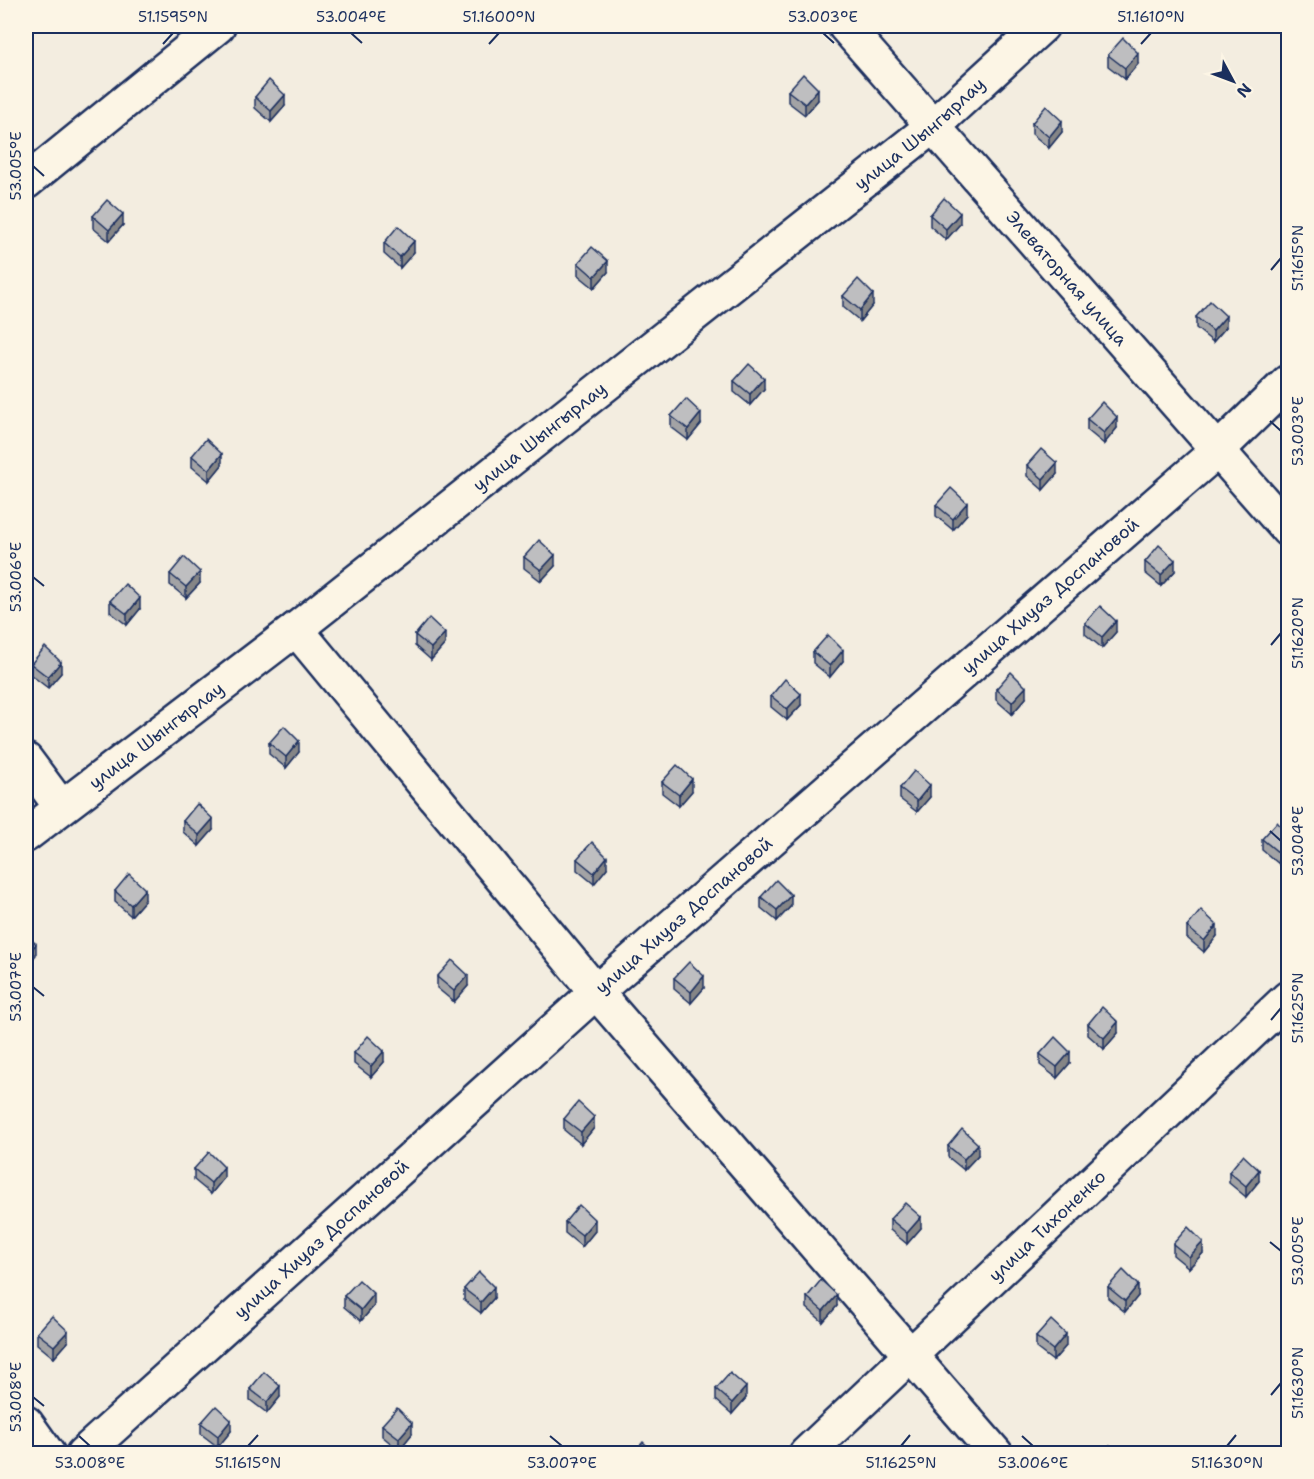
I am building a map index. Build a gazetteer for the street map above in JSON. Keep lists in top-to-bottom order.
{
  "streets": {
    "street": [
      "улица Шынгырлау",
      "Элеваторная улица",
      "улица Хиуаз Доспановой",
      "улица Тихоненко"
    ]
  },
  "crossings": [
    ["улица Шынгырлау", "Элеваторная улица"],
    ["Элеваторная улица", "улица Хиуаз Доспановой"]
  ],
  "north": "bottom right",
  "coordinates": [
    "51.1595°N",
    "53.004°E",
    "51.1600°N",
    "53.003°E",
    "51.1610°N",
    "53.005°E",
    "51.1615°N",
    "53.006°E",
    "51.1620°N",
    "53.007°E",
    "51.1625°N",
    "51.1630°N",
    "53.008°E"
  ]
}
